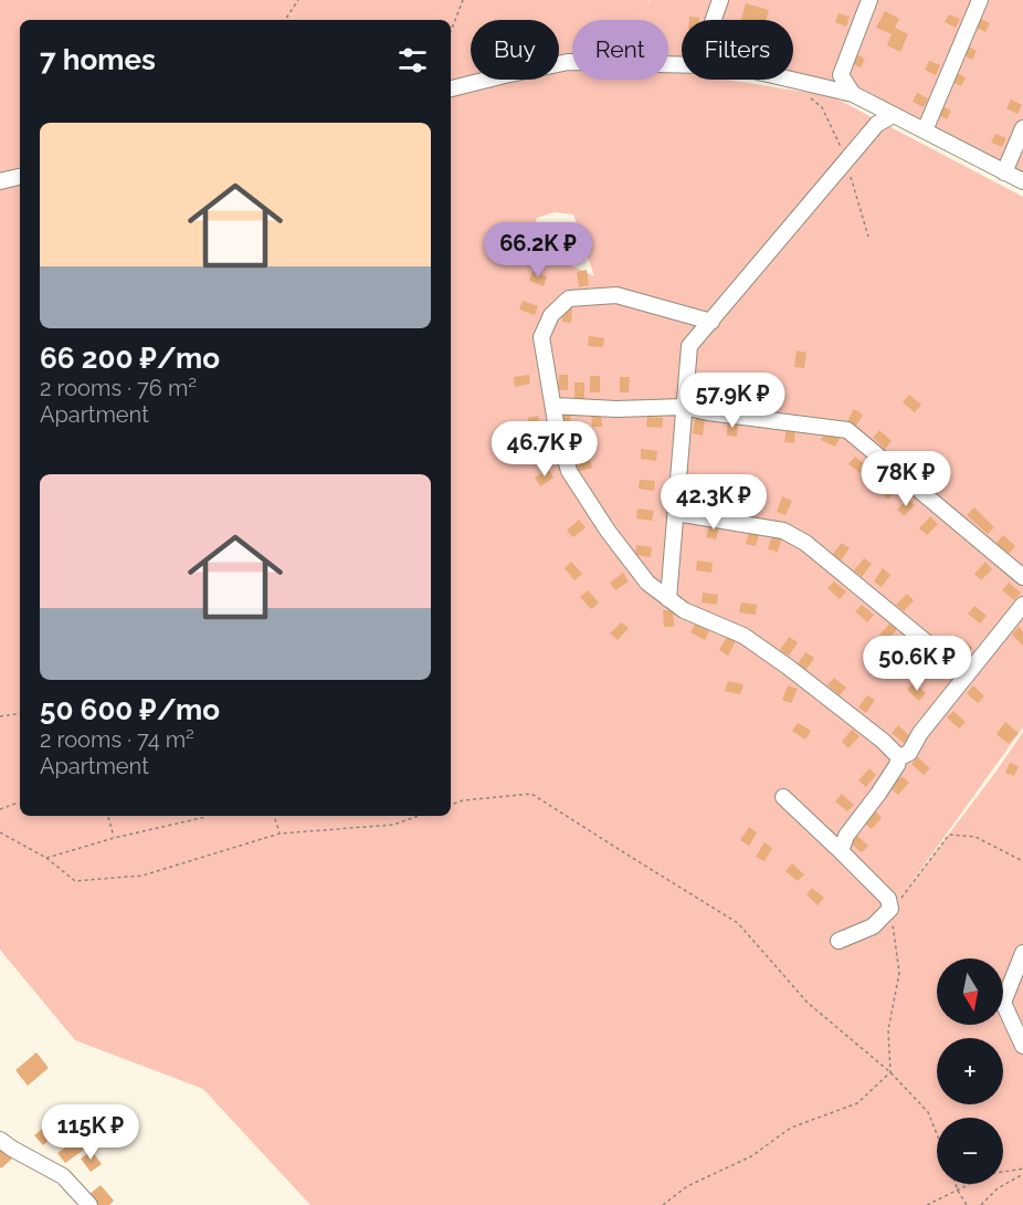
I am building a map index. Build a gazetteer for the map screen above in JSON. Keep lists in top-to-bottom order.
{
  "north": "bottom",
  "page": {
    "chip": ["Buy", "Rent", "Filters"],
    "heading": "7 homes",
    "list": [
      {
        "name": "66 200 ₽/mo",
        "note": "2 rooms · 76 m² · Apartment"
      },
      {
        "name": "50 600 ₽/mo",
        "note": "2 rooms · 74 m² · Apartment"
      }
    ],
    "price": [
      "66.2K ₽",
      "57.9K ₽",
      "46.7K ₽",
      "78K ₽",
      "42.3K ₽",
      "50.6K ₽",
      "115K ₽"
    ],
    "map_buttons": ["+", "−"]
  }
}
